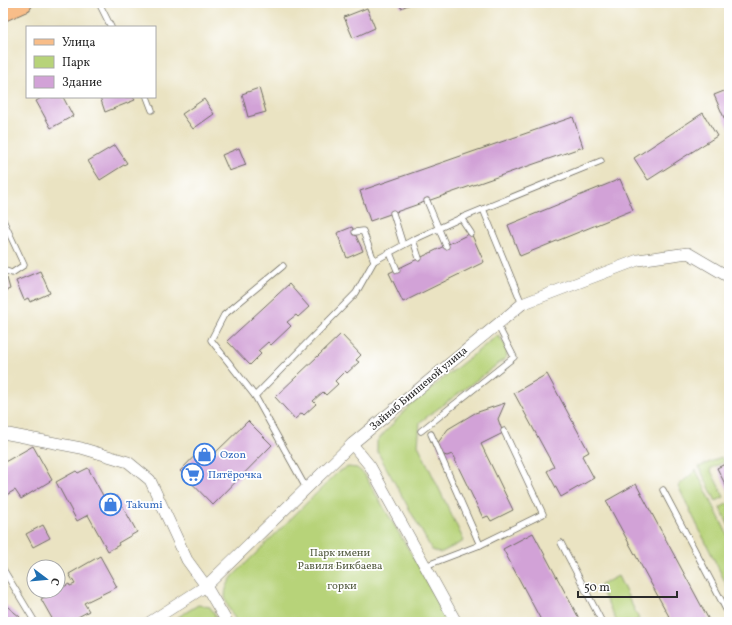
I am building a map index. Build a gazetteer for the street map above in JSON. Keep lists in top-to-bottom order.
{
  "streets": {
    "street": ["Зайнаб Биишевой улица"]
  },
  "parks": ["Парк имени Равиля Бикбаева", "горки"],
  "places": {
    "shop": ["Ozon", "Takumi"],
    "supermarket": ["Пятёрочка"]
  },
  "legend": ["Улица", "Парк", "Здание"],
  "scale_bar": "50 m",
  "north": "right"
}
